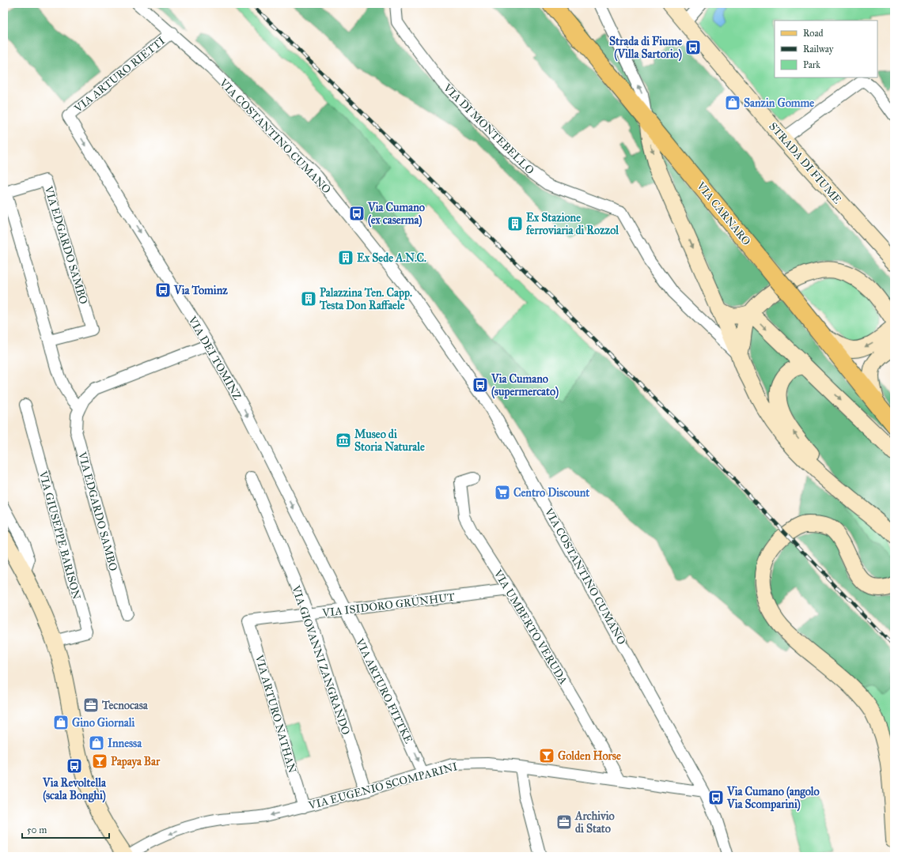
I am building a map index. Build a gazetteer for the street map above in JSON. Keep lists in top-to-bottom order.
{
  "streets": {
    "main road": ["VIA CARNARO"],
    "street": [
      "VIA ARTURO RIETTI",
      "VIA DI MONTEBELLO",
      "VIA COSTANTINO CUMANO",
      "STRADA DI FIUME",
      "VIA EDGARDO SAMBO",
      "VIA DEI TOMINZ",
      "VIA GIUSEPPE BARISON",
      "VIA ISIDORO GRÜNHUT",
      "VIA UMBERTO VERUDA",
      "VIA GIOVANNI ZANGRANDO",
      "VIA ARTURO FITTKE",
      "VIA ARTURO NATHAN",
      "VIA EUGENIO SCOMPARINI"
    ]
  },
  "crossings": [
    ["VIA ARTURO RIETTI", "VIA COSTANTINO CUMANO"],
    ["VIA ARTURO RIETTI", "VIA DEI TOMINZ"],
    ["VIA COSTANTINO CUMANO", "VIA EUGENIO SCOMPARINI"],
    ["VIA EDGARDO SAMBO", "VIA DEI TOMINZ"],
    ["VIA DEI TOMINZ", "VIA ISIDORO GRÜNHUT"],
    ["VIA DEI TOMINZ", "VIA ARTURO FITTKE"],
    ["VIA ISIDORO GRÜNHUT", "VIA UMBERTO VERUDA"],
    ["VIA ISIDORO GRÜNHUT", "VIA GIOVANNI ZANGRANDO"],
    ["VIA ISIDORO GRÜNHUT", "VIA ARTURO FITTKE"],
    ["VIA ISIDORO GRÜNHUT", "VIA ARTURO NATHAN"],
    ["VIA UMBERTO VERUDA", "VIA EUGENIO SCOMPARINI"],
    ["VIA GIOVANNI ZANGRANDO", "VIA EUGENIO SCOMPARINI"],
    ["VIA ARTURO FITTKE", "VIA EUGENIO SCOMPARINI"],
    ["VIA ARTURO NATHAN", "VIA EUGENIO SCOMPARINI"]
  ],
  "one_way": ["VIA DEI TOMINZ", "VIA ARTURO FITTKE"],
  "places": {
    "bus stop": [
      "Strada di Fiume (Villa Sartorio)",
      "Via Cumano (ex caserma)",
      "Via Tominz",
      "Via Cumano (supermercato)",
      "Via Revoltella (scala Bonghi)",
      "Via Cumano (angolo Via Scomparini)"
    ],
    "shop": ["Sanzin Gomme", "Gino Giornali", "Innessa"],
    "building": ["Ex Stazione ferroviaria di Rozzol", "Ex Sede A.N.C.", "Palazzina Ten. Capp. Testa Don Raffaele"],
    "museum": ["Museo di Storia Naturale"],
    "supermarket": ["Centro Discount"],
    "office": ["Tecnocasa", "Archivio di Stato"],
    "bar": ["Golden Horse", "Papaya Bar"]
  },
  "legend": ["Road", "Railway", "Park"],
  "scale_bar": "50 m"
}
